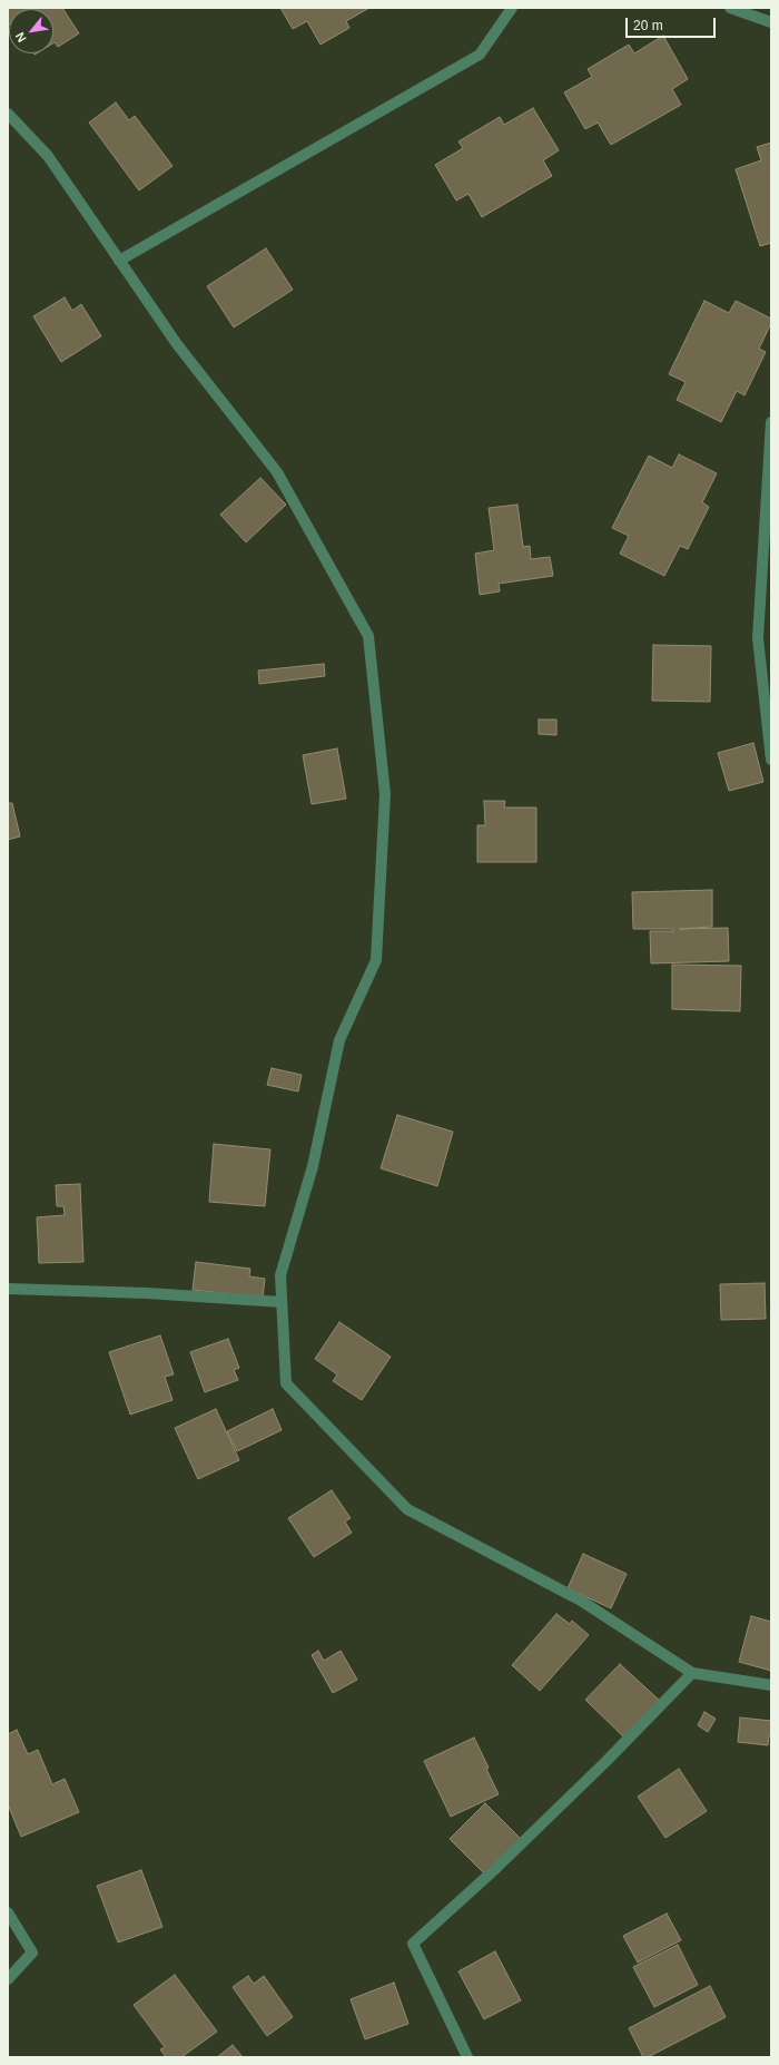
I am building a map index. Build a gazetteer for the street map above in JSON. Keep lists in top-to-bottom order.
{
  "scale_bar": "20 m",
  "north": "bottom left"
}
